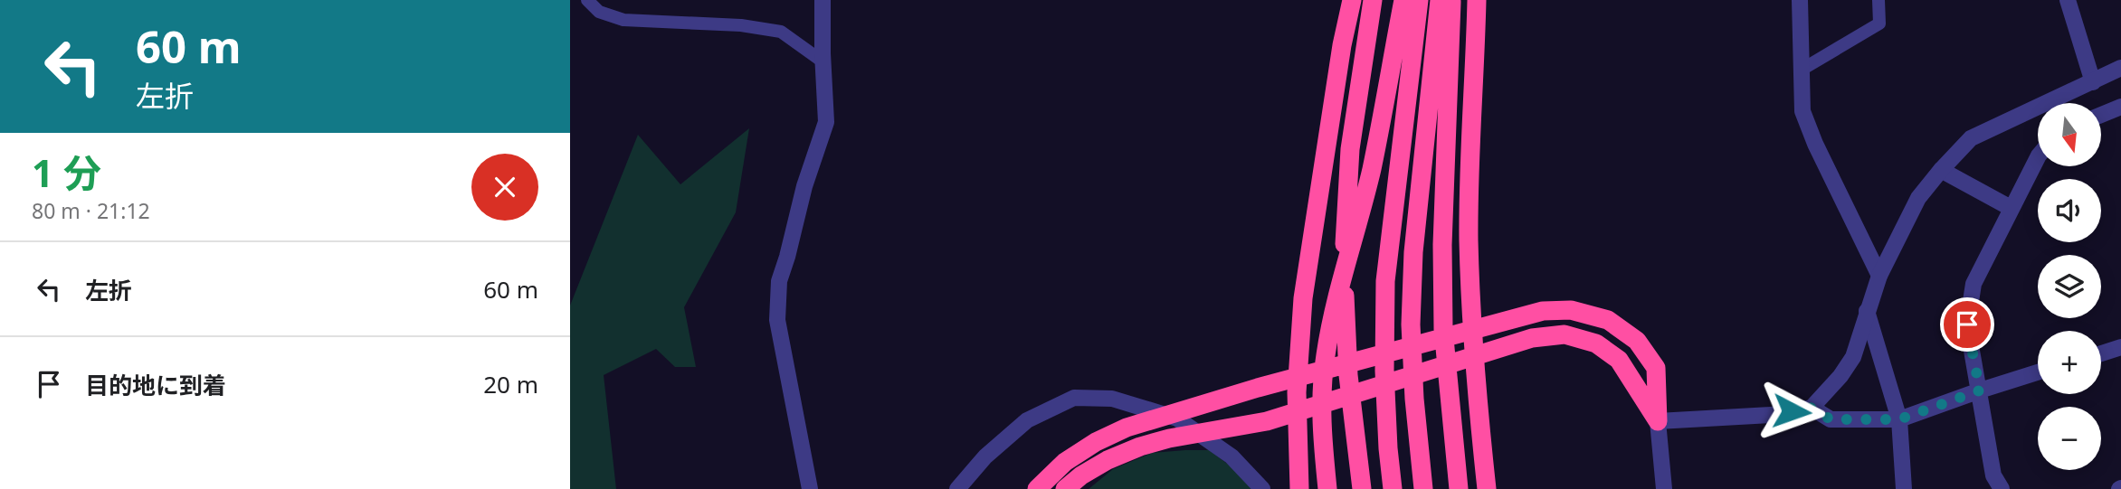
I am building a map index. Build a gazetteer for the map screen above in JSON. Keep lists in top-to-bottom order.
{
  "north": "bottom",
  "page": {
    "turn": ["60 m", "左折"],
    "map_buttons": ["+", "−"],
    "heading": ["1 分", "80 m · 21:12"],
    "list": [
      {
        "name": "左折",
        "value": "60 m"
      },
      {
        "name": "目的地に到着",
        "value": "20 m"
      }
    ]
  }
}
